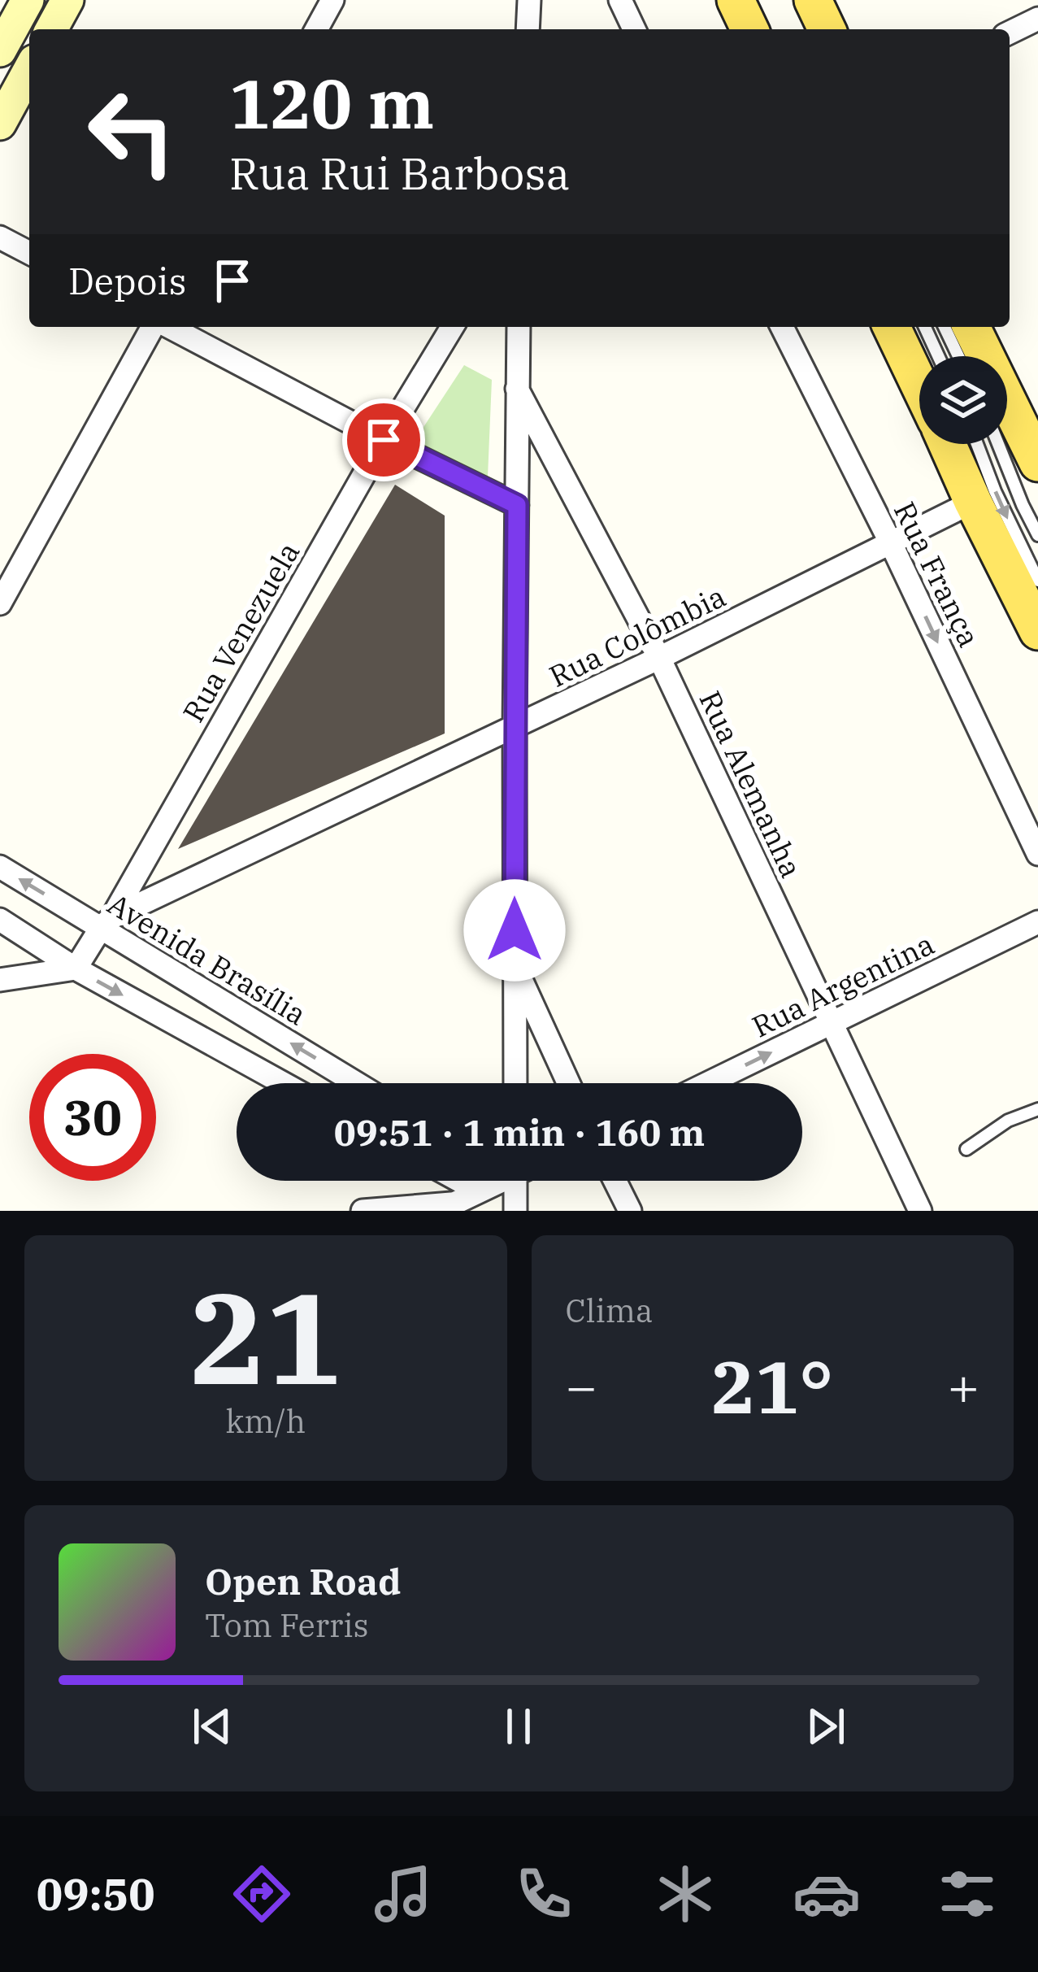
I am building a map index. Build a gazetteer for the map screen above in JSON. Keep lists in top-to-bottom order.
{
  "streets": {
    "street": [
      "Rua França",
      "Rua Venezuela",
      "Rua Colômbia",
      "Rua Alemanha",
      "Avenida Brasília",
      "Rua Argentina"
    ]
  },
  "crossings": [
    ["Rua França", "Rua Colômbia"],
    ["Rua Venezuela", "Rua Colômbia"],
    ["Rua Venezuela", "Avenida Brasília"],
    ["Rua Colômbia", "Rua Alemanha"],
    ["Rua Colômbia", "Avenida Brasília"],
    ["Rua Alemanha", "Rua Argentina"]
  ],
  "one_way": ["Rua França", "Rua Argentina"],
  "page": {
    "turn": ["120 m", "Rua Rui Barbosa"],
    "then": "Depois",
    "limit": "30",
    "trip": "09:51 · 1 min · 160 m",
    "tile": [
      ["21", "km/h"],
      "Clima"
    ],
    "heat": ["−", "21°", "+"],
    "song": ["Open Road", "Tom Ferris"],
    "tabs": "09:50"
  }
}
